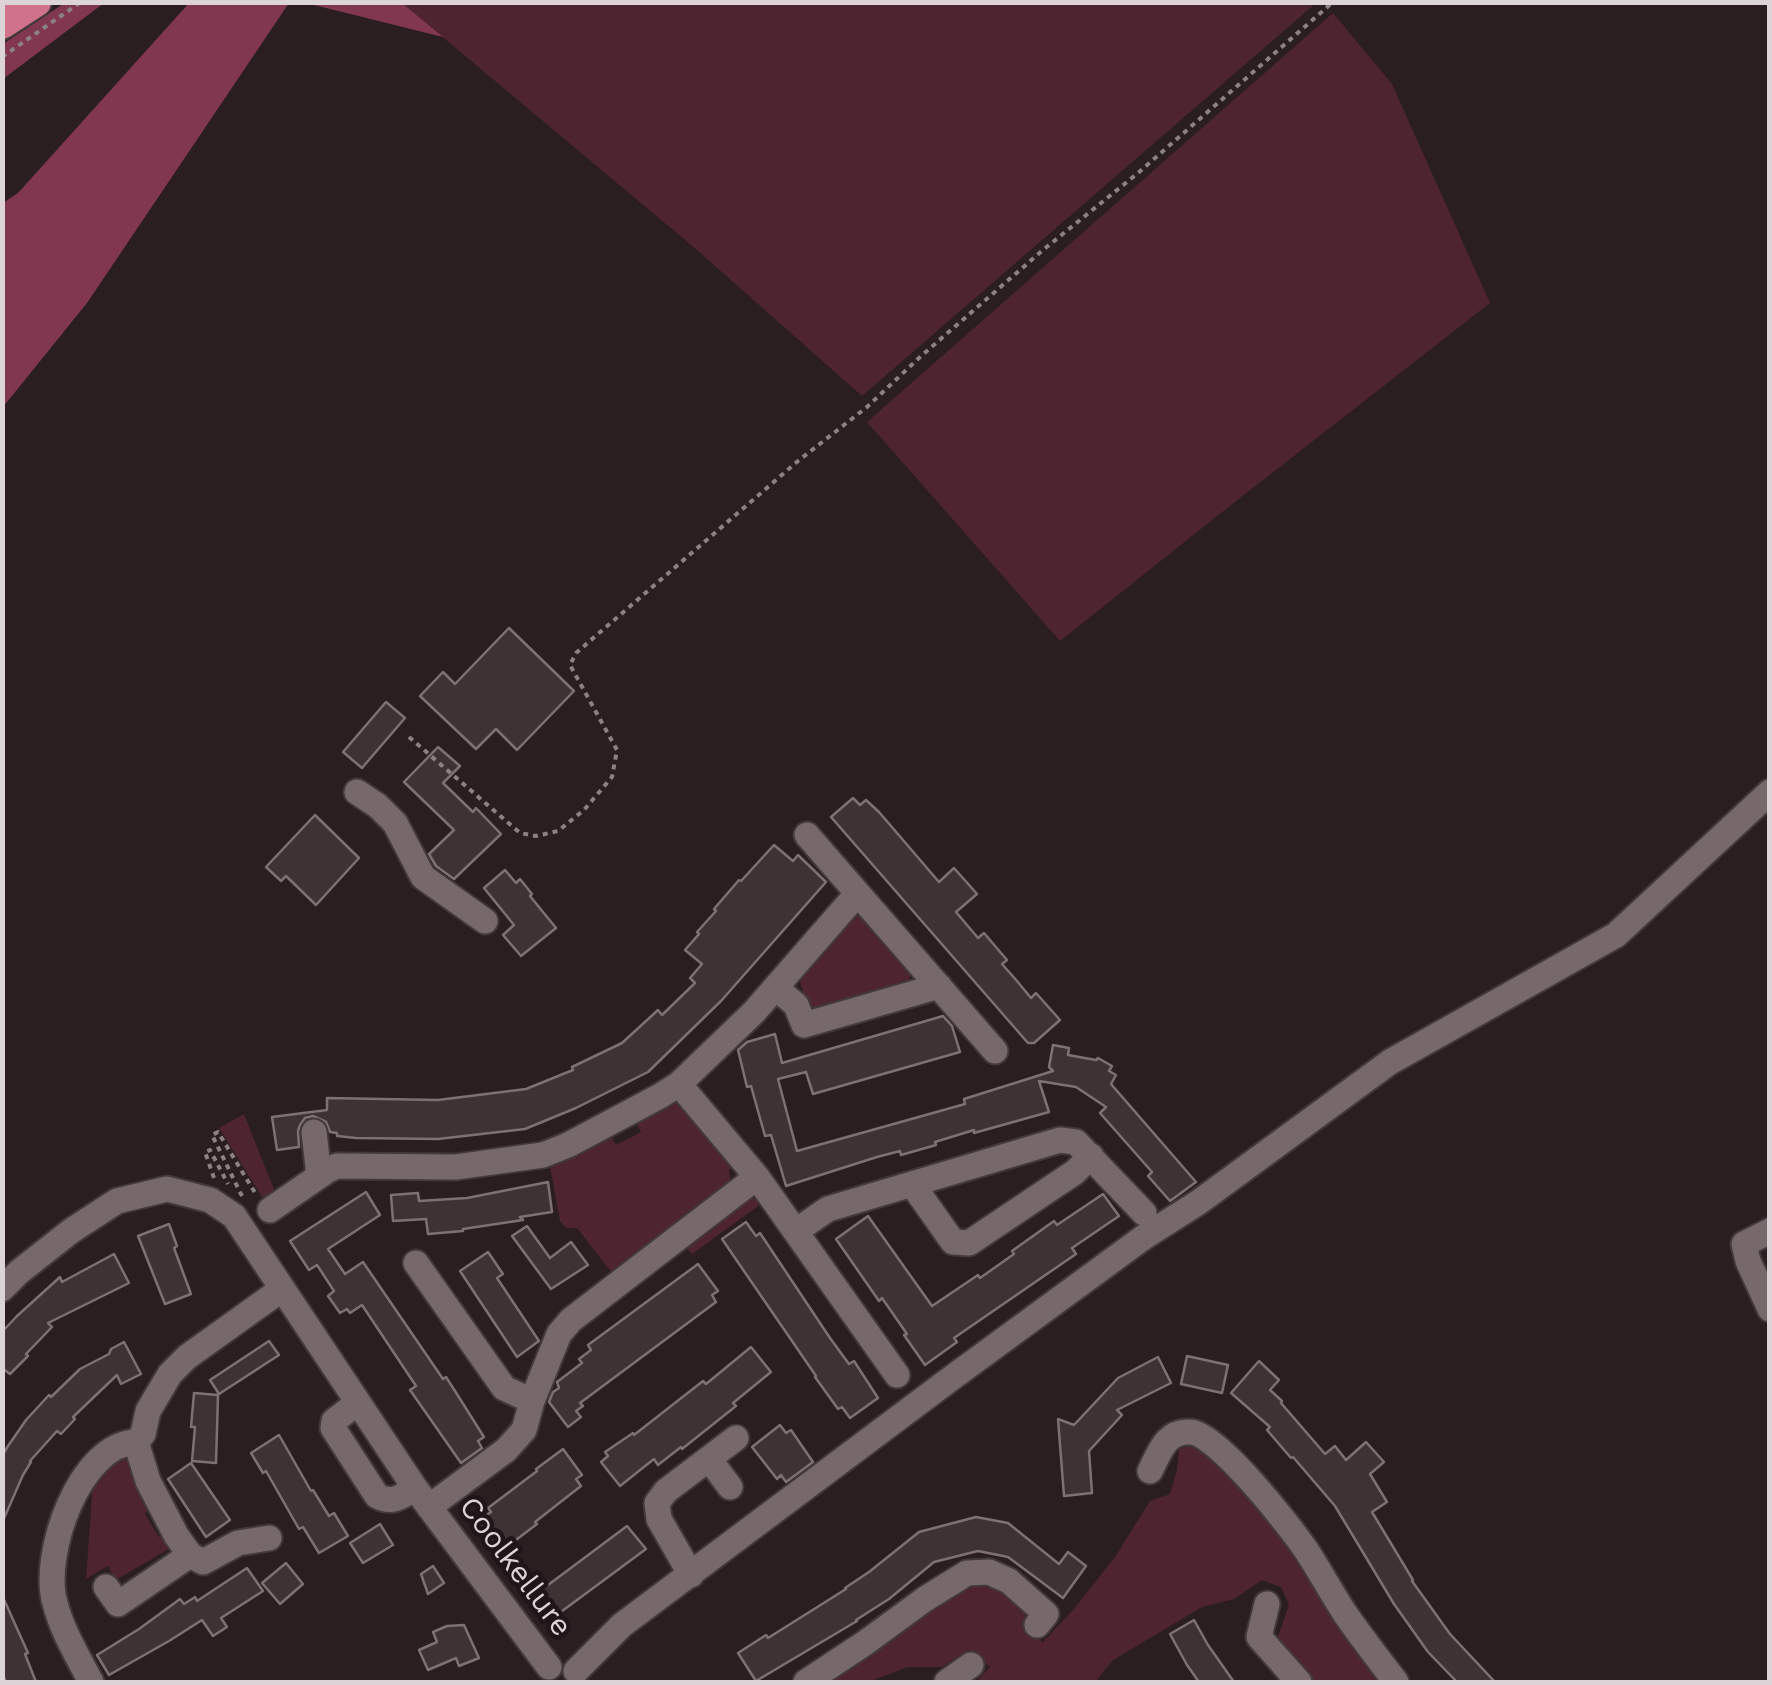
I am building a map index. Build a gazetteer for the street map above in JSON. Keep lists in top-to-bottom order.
{
  "streets": {
    "street": ["Coolkellure"]
  }
}
